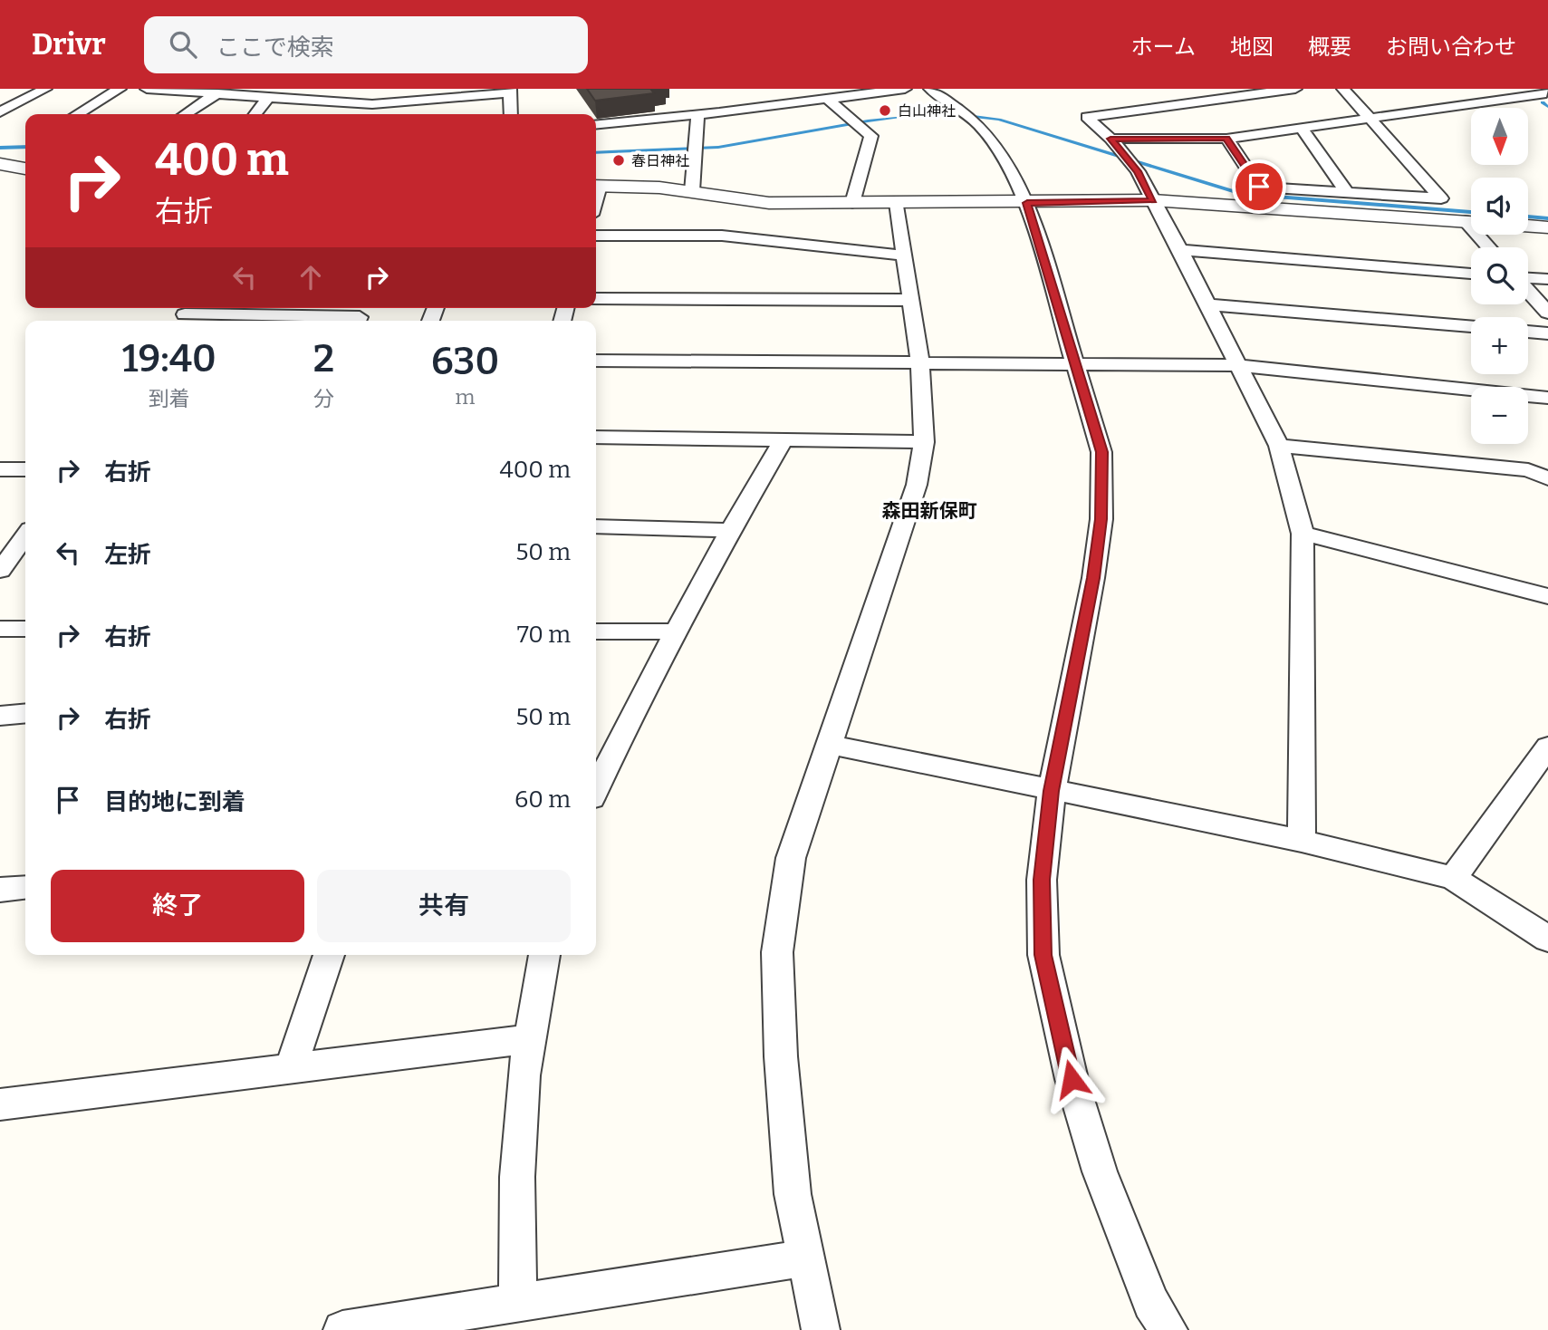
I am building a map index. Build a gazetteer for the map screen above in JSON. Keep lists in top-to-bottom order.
{
  "districts": ["森田新保町"],
  "places": ["白山神社", "春日神社"],
  "north": "bottom",
  "page": {
    "header": "Drivr",
    "search": "ここで検索",
    "nav": [
      "ホーム",
      "地図",
      "概要",
      "お問い合わせ"
    ],
    "map_buttons": ["+", "−"],
    "turn": ["400 m", "右折"],
    "eta": [
      "19:40",
      "到着",
      "2",
      "分",
      "630",
      "m"
    ],
    "list": [
      {
        "name": "右折",
        "value": "400 m"
      },
      {
        "name": "左折",
        "value": "50 m"
      },
      {
        "name": "右折",
        "value": "70 m"
      },
      {
        "name": "右折",
        "value": "50 m"
      },
      {
        "name": "目的地に到着",
        "value": "60 m"
      }
    ],
    "buttons": ["終了", "共有"]
  }
}
